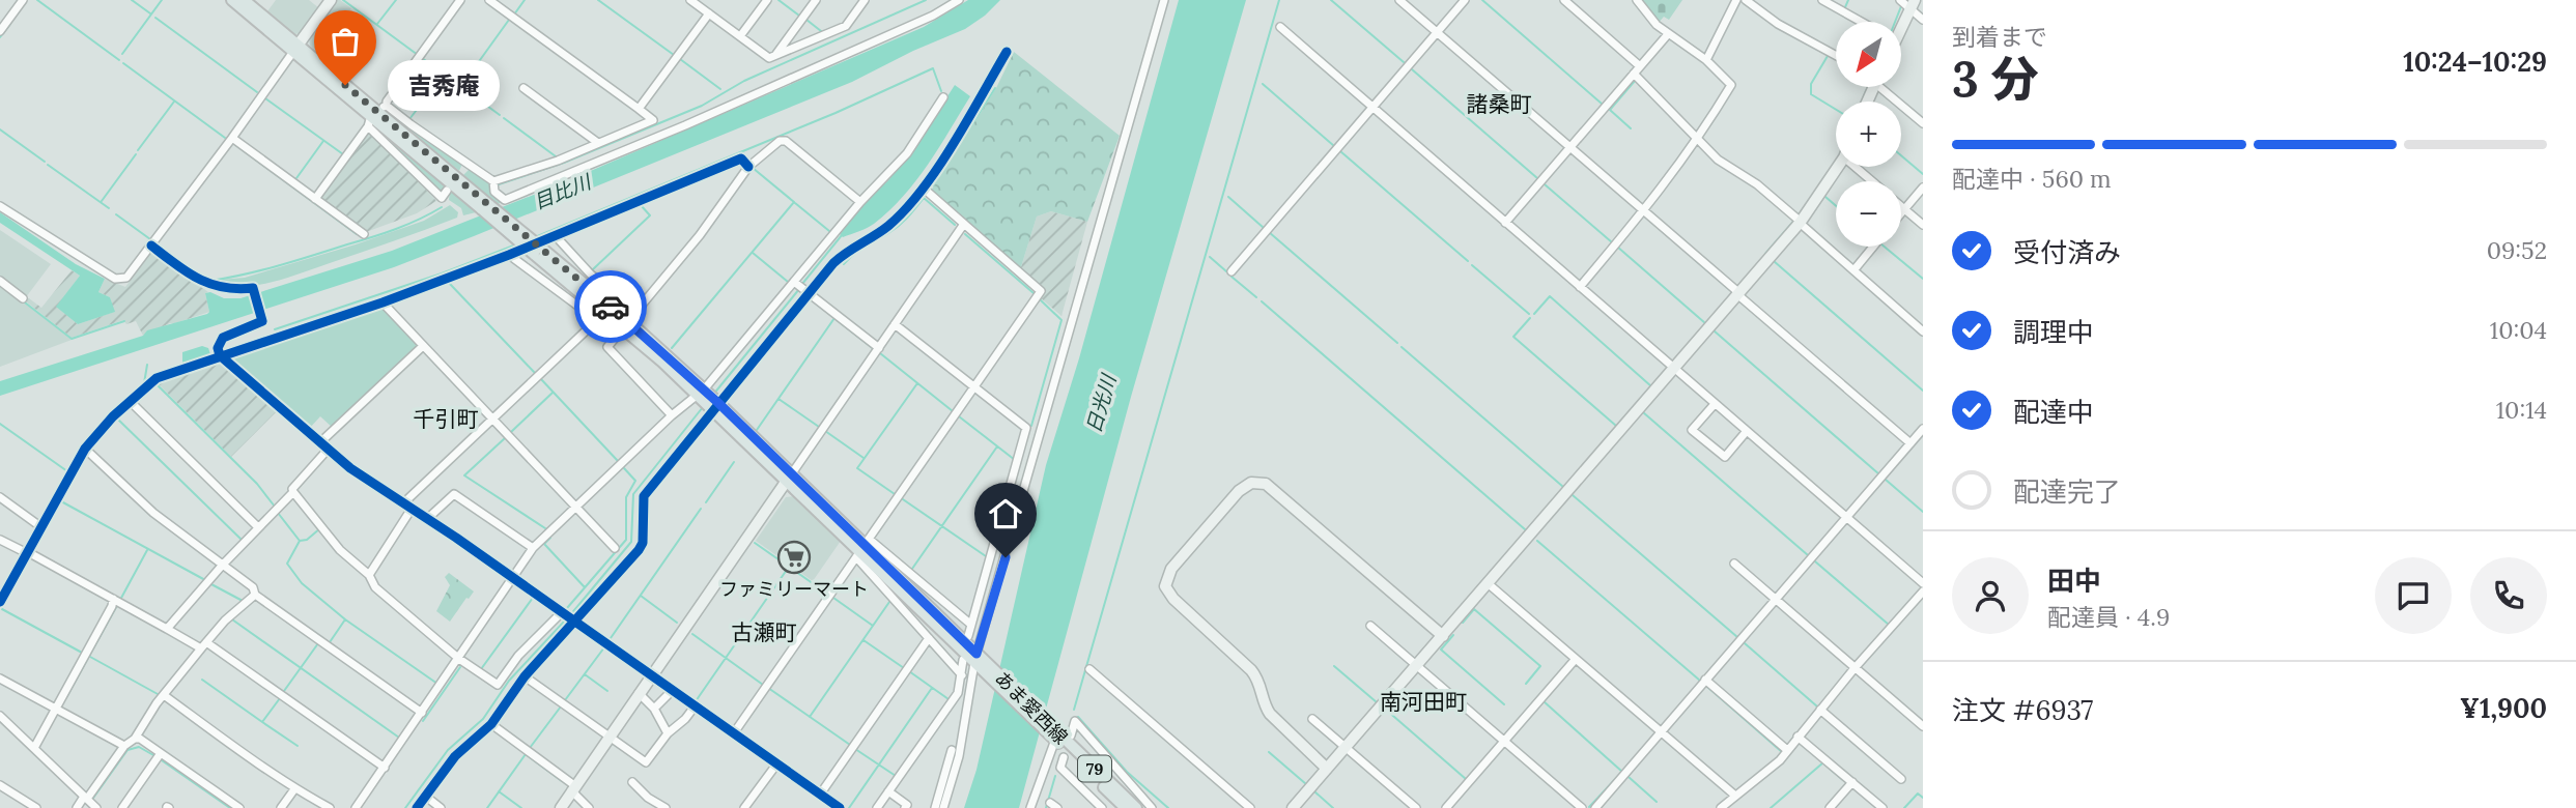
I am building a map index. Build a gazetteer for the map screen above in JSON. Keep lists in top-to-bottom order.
{
  "streets": {
    "main road": ["あま愛西線", "79"]
  },
  "districts": [
    "諸桑町",
    "千引町",
    "古瀬町",
    "南河田町"
  ],
  "water": ["目比川", "日光川"],
  "places": {
    "other": ["吉秀庵"],
    "supermarket": ["ファミリーマート"]
  },
  "north": "bottom left",
  "page": {
    "heading": ["3 分", "到着まで", "10:24–10:29"],
    "panel": [
      "田中",
      "配達員 · 4.9",
      "注文 #6937",
      "¥1,900"
    ],
    "map_buttons": ["+", "−"],
    "bubble": "吉秀庵",
    "bar": "配達中 · 560 m",
    "list": [
      ["受付済み", "09:52"],
      ["調理中", "10:04"],
      ["配達中", "10:14"],
      "配達完了"
    ]
  }
}
